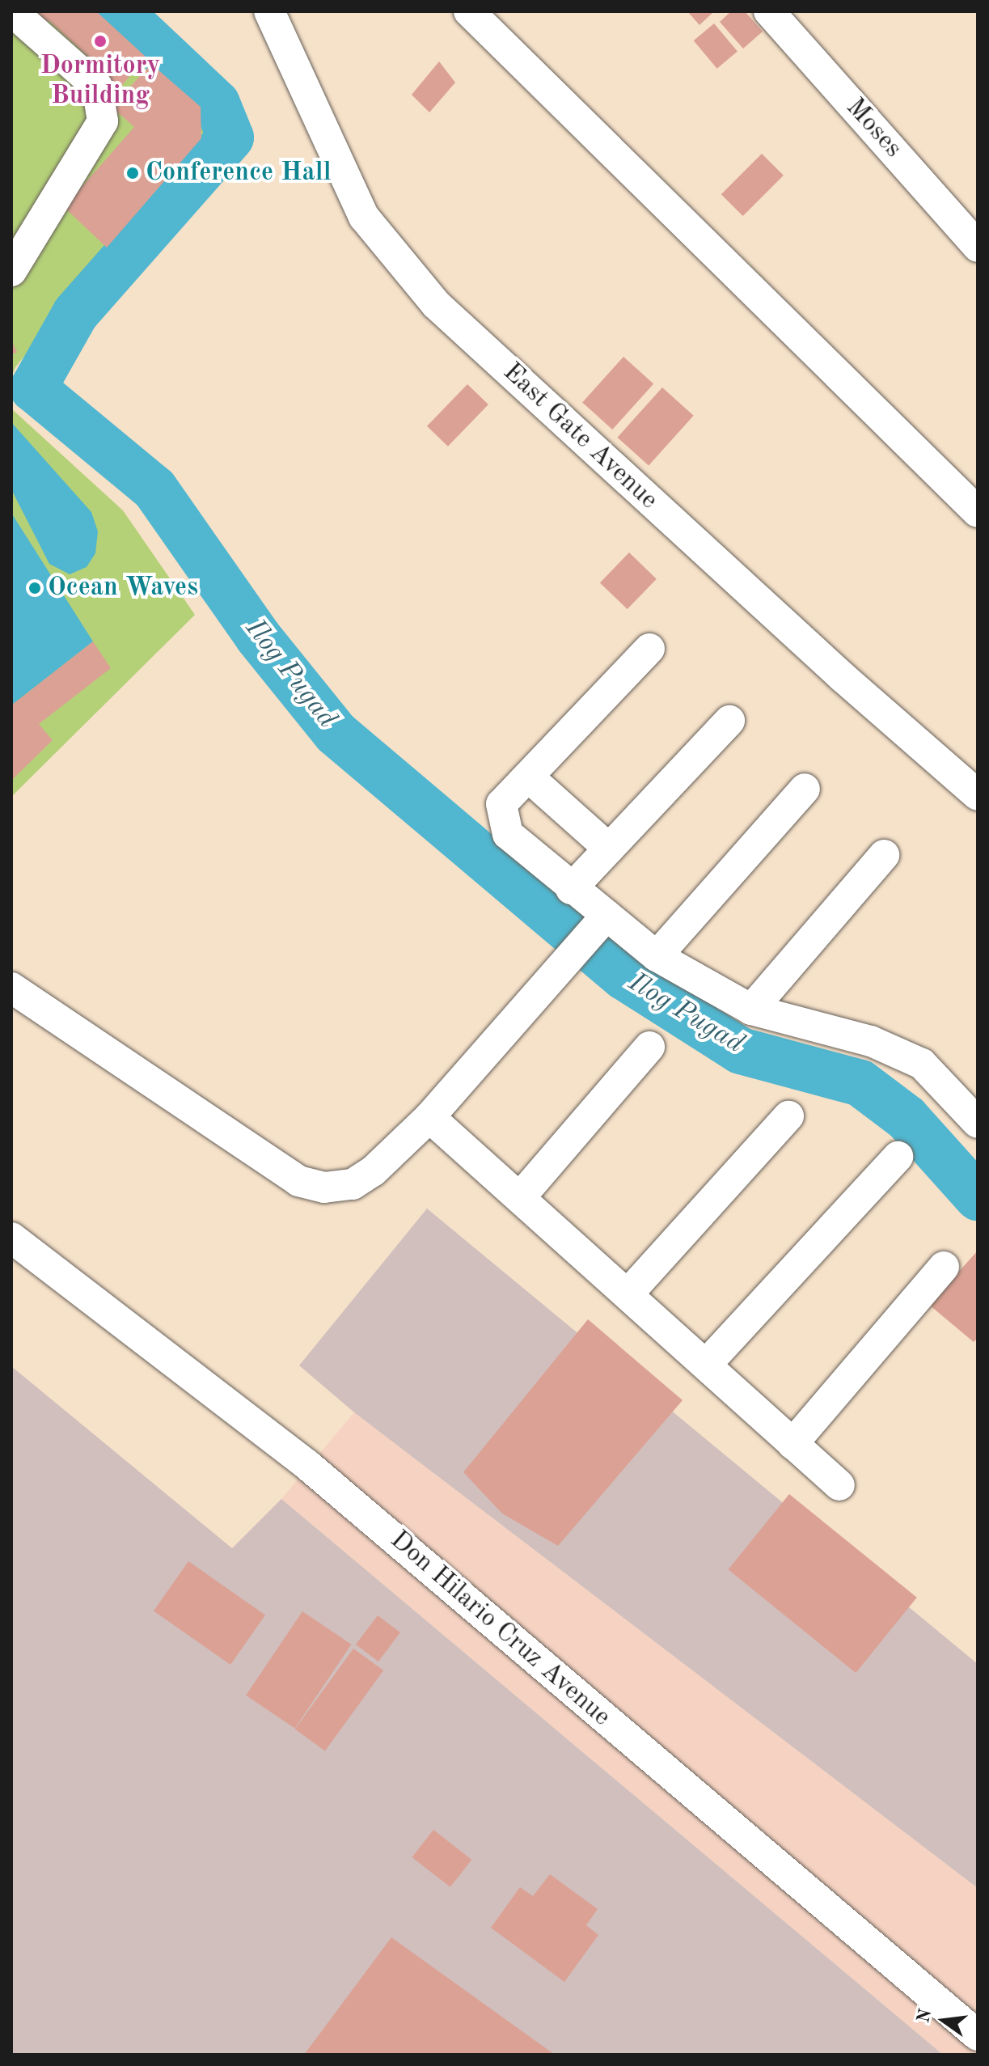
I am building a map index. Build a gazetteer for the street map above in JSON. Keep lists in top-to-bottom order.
{
  "streets": {
    "street": ["Moses", "East Gate Avenue", "Don Hilario Cruz Avenue"]
  },
  "water": ["Ilog Pugad"],
  "places": ["Dormitory Building", "Conference Hall", "Ocean Waves"],
  "north": "left"
}
